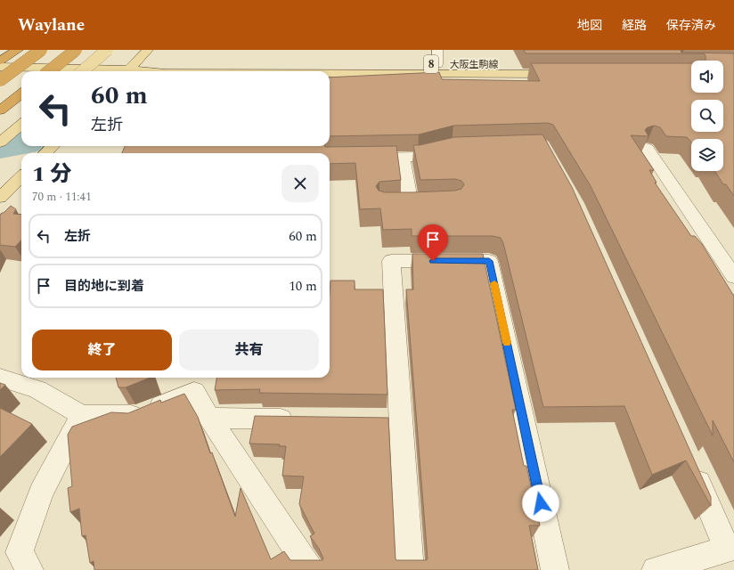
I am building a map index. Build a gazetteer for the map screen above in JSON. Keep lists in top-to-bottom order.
{
  "streets": {
    "main road": ["8", "大阪生駒線"]
  },
  "page": {
    "header": "Waylane",
    "nav": ["地図", "経路", "保存済み"],
    "turn": ["60 m", "左折"],
    "heading": ["1 分", "70 m · 11:41"],
    "list": [
      {
        "name": "左折",
        "value": "60 m"
      },
      {
        "name": "目的地に到着",
        "value": "10 m"
      }
    ],
    "buttons": ["終了", "共有"]
  }
}
